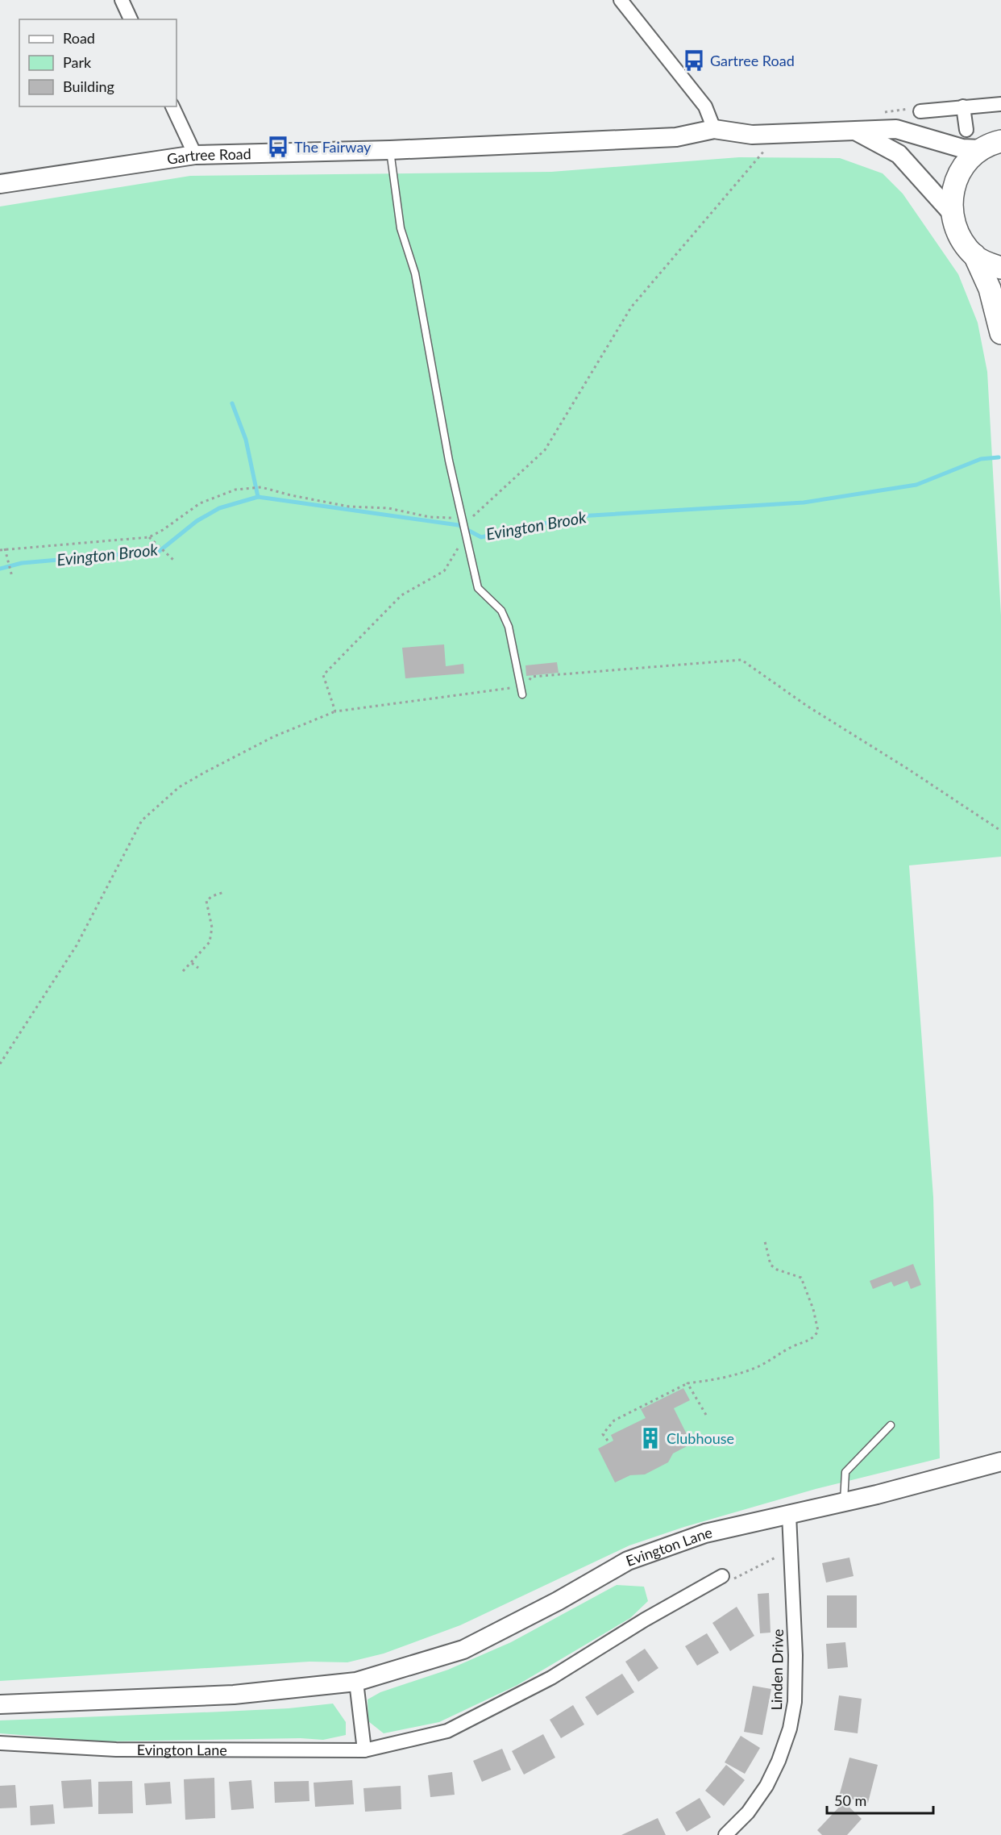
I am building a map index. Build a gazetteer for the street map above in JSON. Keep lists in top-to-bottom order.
{
  "streets": {
    "main road": ["Gartree Road", "Evington Lane"],
    "street": ["Linden Drive"]
  },
  "crossings": [
    ["Evington Lane", "Linden Drive"]
  ],
  "water": ["Evington Brook"],
  "places": {
    "bus stop": ["Gartree Road", "The Fairway"],
    "building": ["Clubhouse"]
  },
  "legend": ["Road", "Park", "Building"],
  "scale_bar": "50 m"
}
